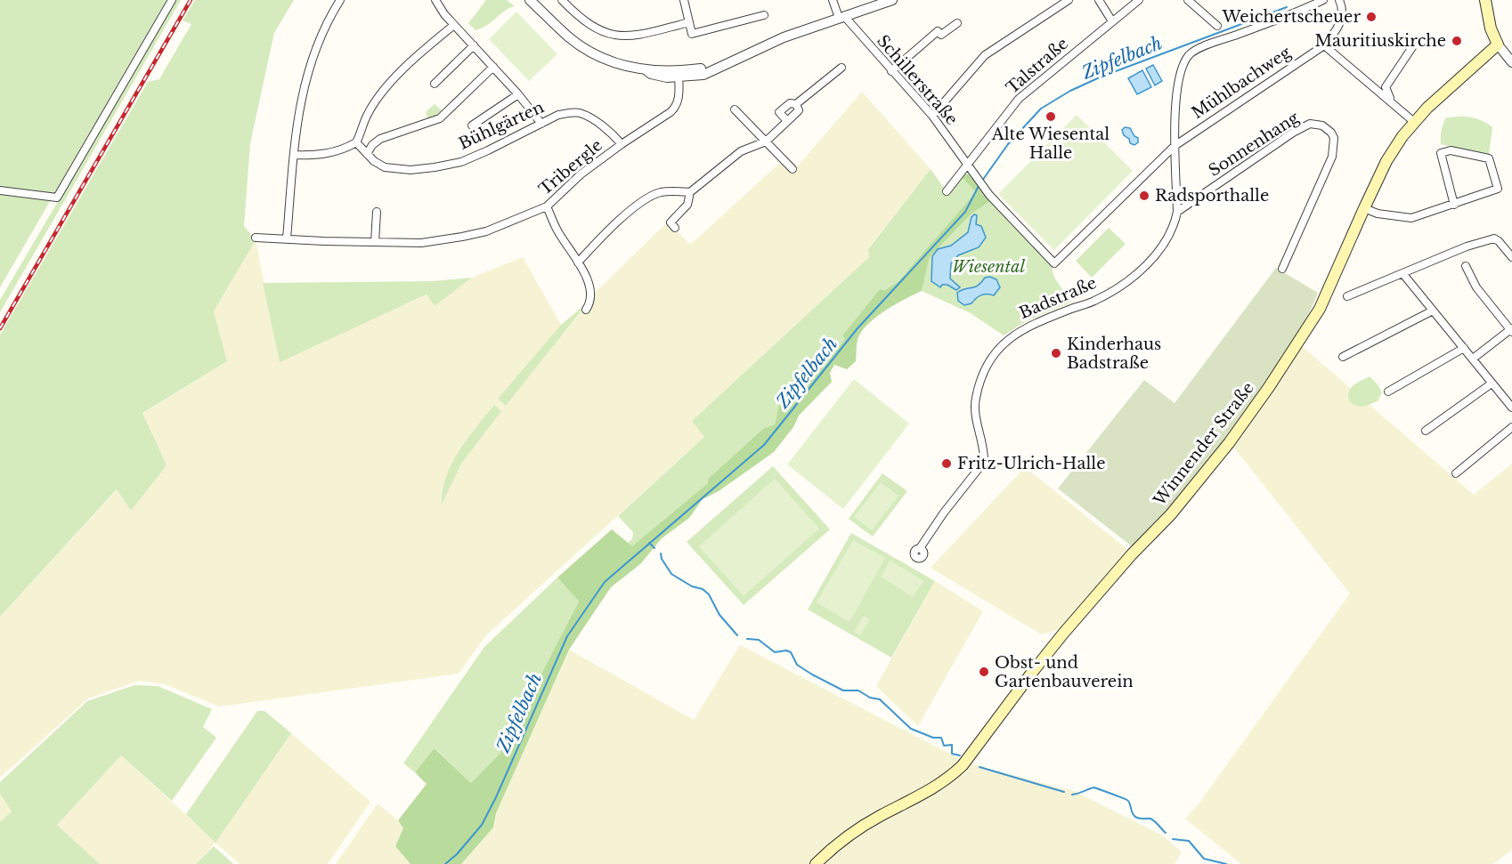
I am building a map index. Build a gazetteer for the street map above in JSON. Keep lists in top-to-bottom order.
{
  "streets": {
    "main road": ["Winnender Straße"],
    "street": [
      "Talstraße",
      "Schillerstraße",
      "Mühlbachweg",
      "Bühlgärten",
      "Sonnenhang",
      "Tribergle",
      "Badstraße"
    ]
  },
  "crossings": [
    ["Talstraße", "Schillerstraße"],
    ["Schillerstraße", "Mühlbachweg"],
    ["Mühlbachweg", "Badstraße"],
    ["Bühlgärten", "Tribergle"],
    ["Sonnenhang", "Badstraße"]
  ],
  "water": ["Zipfelbach"],
  "parks": ["Wiesental"],
  "places": [
    "Weichertscheuer",
    "Mauritiuskirche",
    "Alte Wiesental Halle",
    "Radsporthalle",
    "Kinderhaus Badstraße",
    "Fritz-Ulrich-Halle",
    "Obst- und Gartenbauverein"
  ]
}
